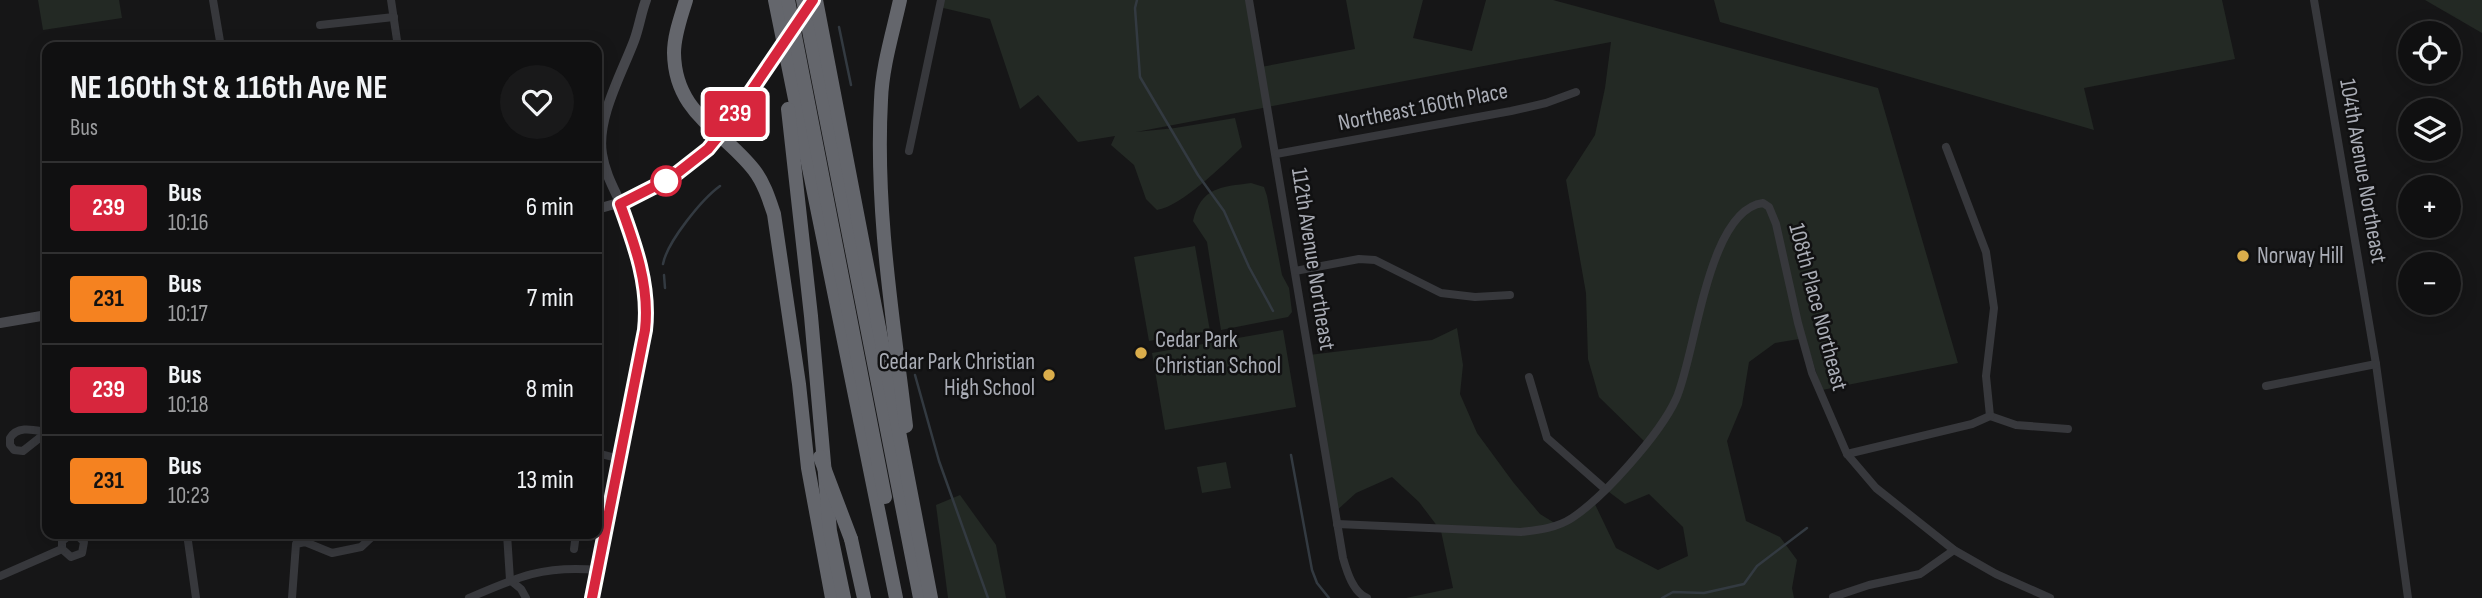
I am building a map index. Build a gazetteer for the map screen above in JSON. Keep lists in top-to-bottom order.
{
  "streets": {
    "street": [
      "Northeast 160th Place",
      "104th Avenue Northeast",
      "112th Avenue Northeast",
      "108th Place Northeast"
    ]
  },
  "crossings": [
    ["Northeast 160th Place", "112th Avenue Northeast"],
    ["112th Avenue Northeast", "108th Place Northeast"]
  ],
  "places": ["Norway Hill", "Cedar Park Christian School", "Cedar Park Christian High School"],
  "lines": ["bus line 239"],
  "page": {
    "on_map": "239",
    "map_buttons": ["+", "−"],
    "heading": ["NE 160th St & 116th Ave NE", "Bus"],
    "list": [
      {
        "mark": "239",
        "name": "Bus",
        "note": "10:16",
        "value": "6 min"
      },
      {
        "mark": "231",
        "name": "Bus",
        "note": "10:17",
        "value": "7 min"
      },
      {
        "mark": "239",
        "name": "Bus",
        "note": "10:18",
        "value": "8 min"
      },
      {
        "mark": "231",
        "name": "Bus",
        "note": "10:23",
        "value": "13 min"
      }
    ]
  }
}
